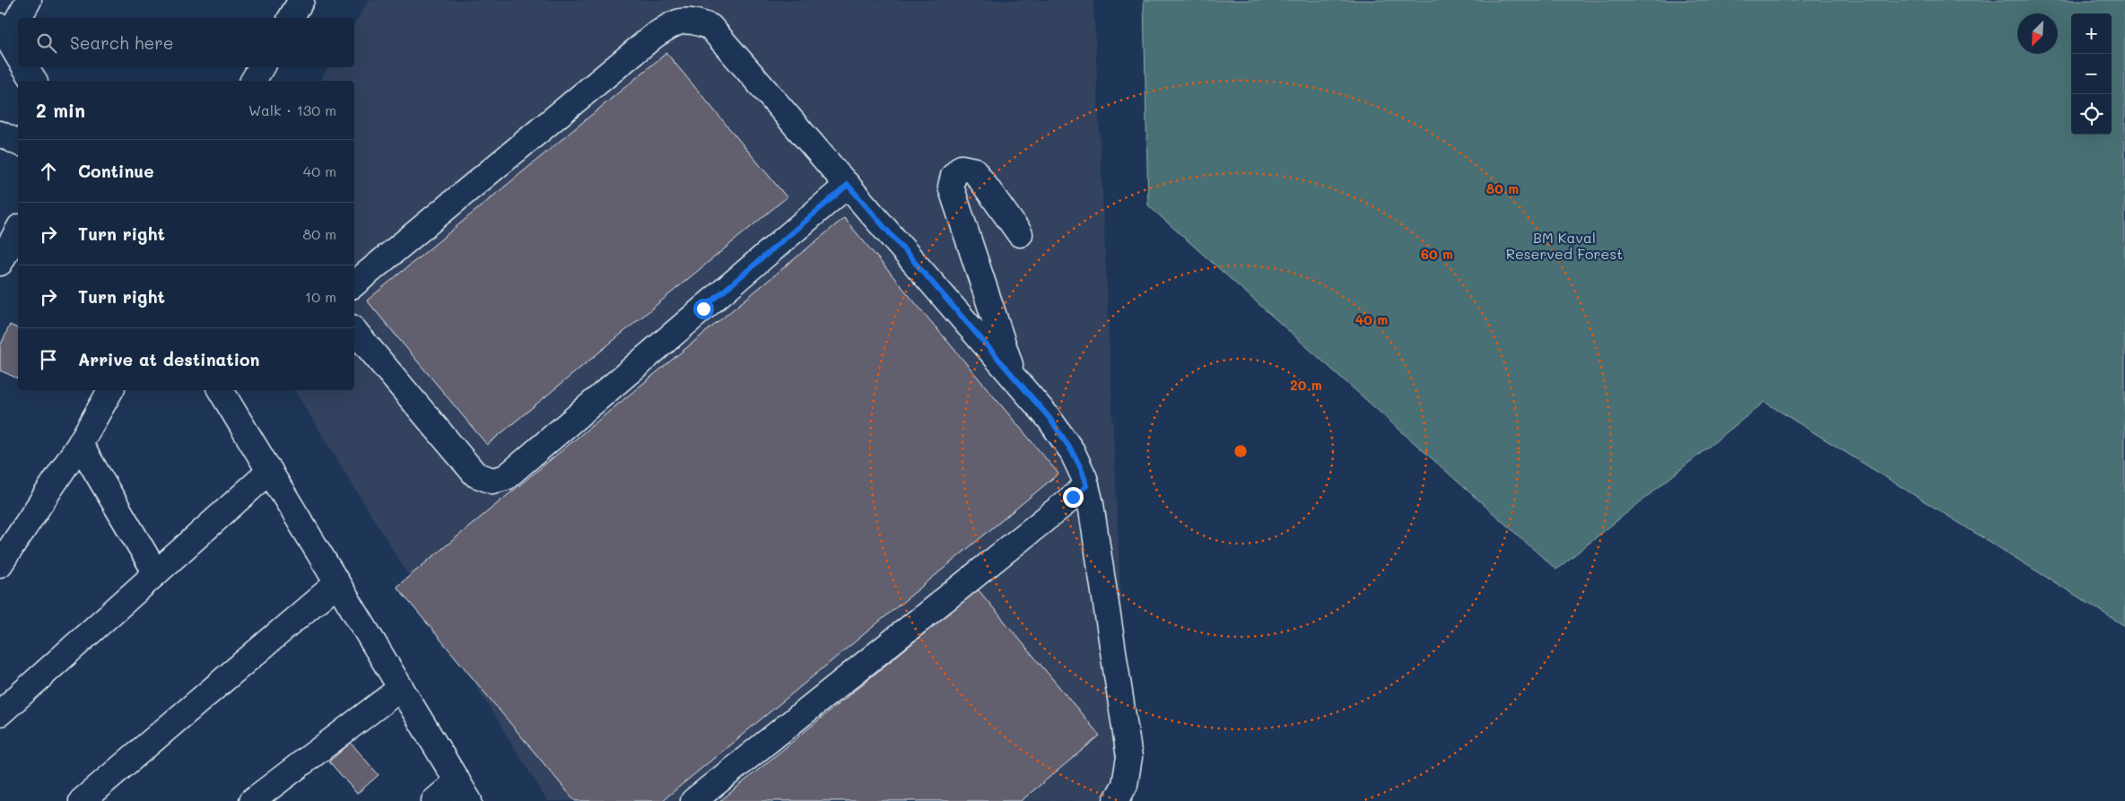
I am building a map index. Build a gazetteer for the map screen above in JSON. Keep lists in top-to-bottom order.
{
  "parks": ["BM Kaval Reserved Forest"],
  "north": "bottom left",
  "page": {
    "map_buttons": ["+", "−"],
    "search": "Search here",
    "heading": ["2 min", "Walk · 130 m"],
    "list": [
      ["Continue", "40 m"],
      ["Turn right", "80 m"],
      ["Turn right", "10 m"],
      "Arrive at destination"
    ]
  },
  "rings": [
    "80 m",
    "60 m",
    "40 m",
    "20 m"
  ]
}
